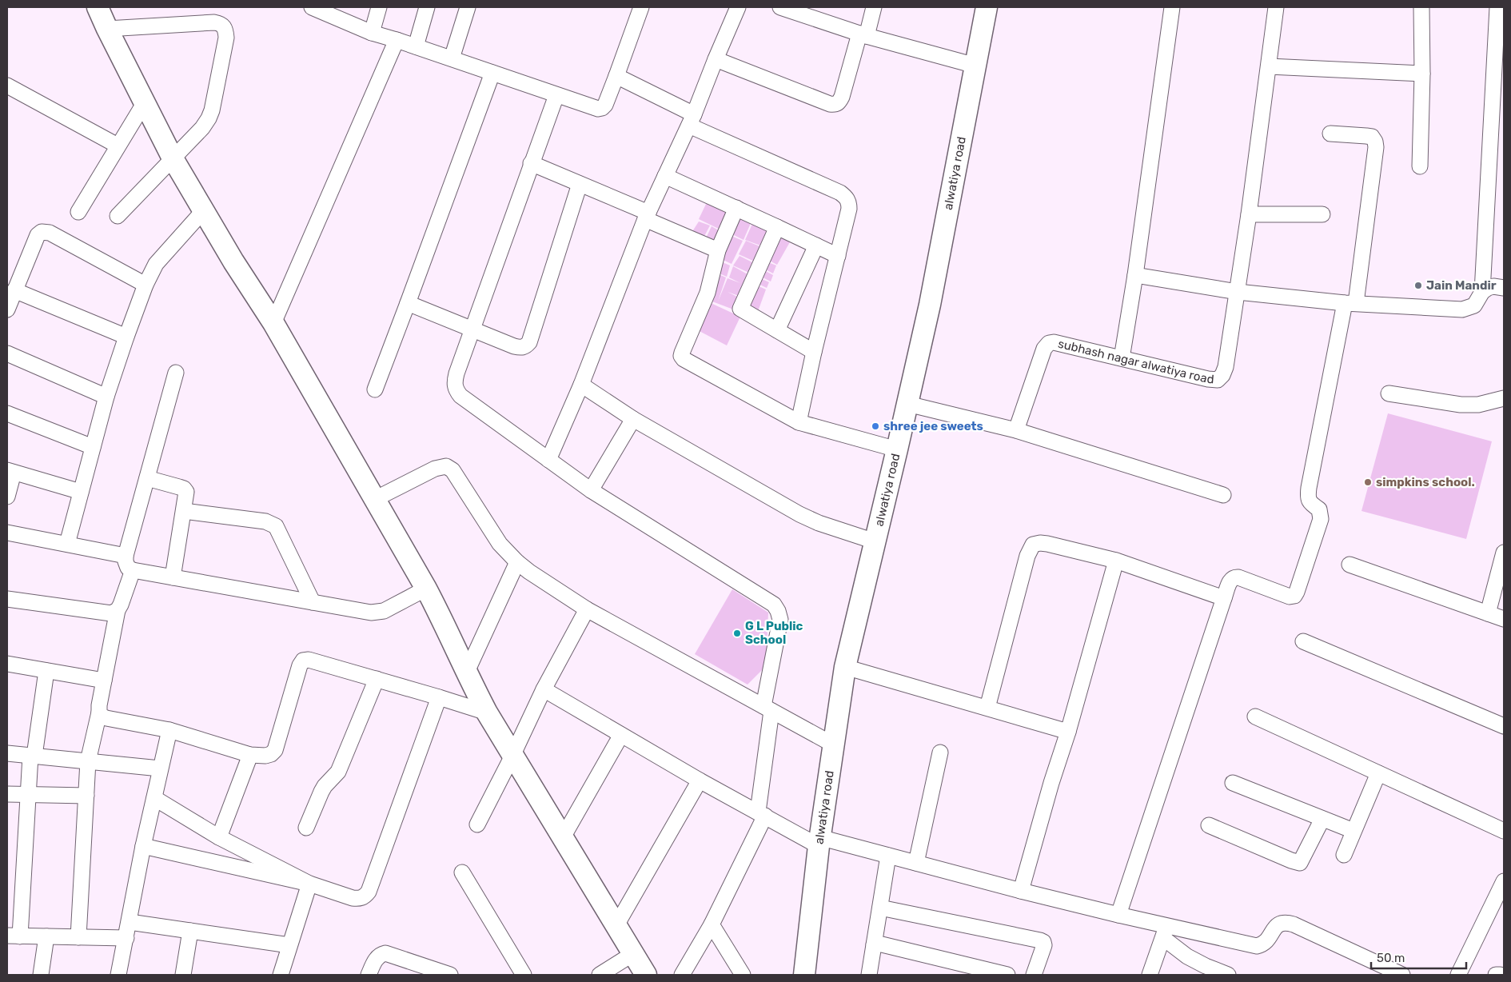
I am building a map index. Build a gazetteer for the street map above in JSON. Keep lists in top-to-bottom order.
{
  "streets": {
    "street": ["alwatiya road", "subhash nagar alwatiya road"]
  },
  "places": [
    "Jain Mandir",
    "shree jee sweets",
    "simpkins school.",
    "G L Public School"
  ],
  "scale_bar": "50 m"
}
